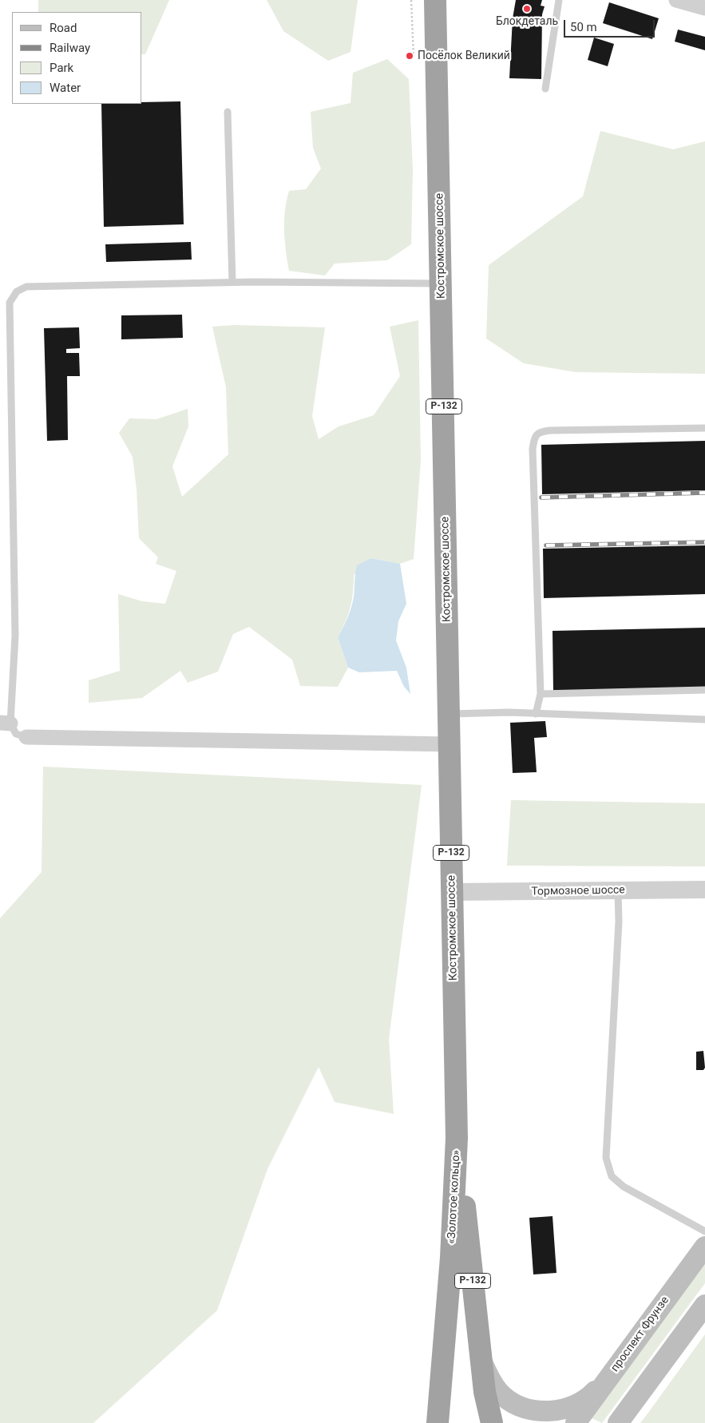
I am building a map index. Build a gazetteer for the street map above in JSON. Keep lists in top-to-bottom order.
{
  "streets": {
    "highway": ["Костромское шоссе", "Р-132", "«Золотое кольцо»"],
    "main road": ["проспект Фрунзе"],
    "street": ["Тормозное шоссе"]
  },
  "crossings": [
    ["Костромское шоссе", "Тормозное шоссе"],
    ["Костромское шоссе", "«Золотое кольцо»"]
  ],
  "places": ["Блокдеталь", "Посёлок Великий"],
  "legend": [
    "Road",
    "Railway",
    "Park",
    "Water"
  ],
  "scale_bar": "50 m"
}
